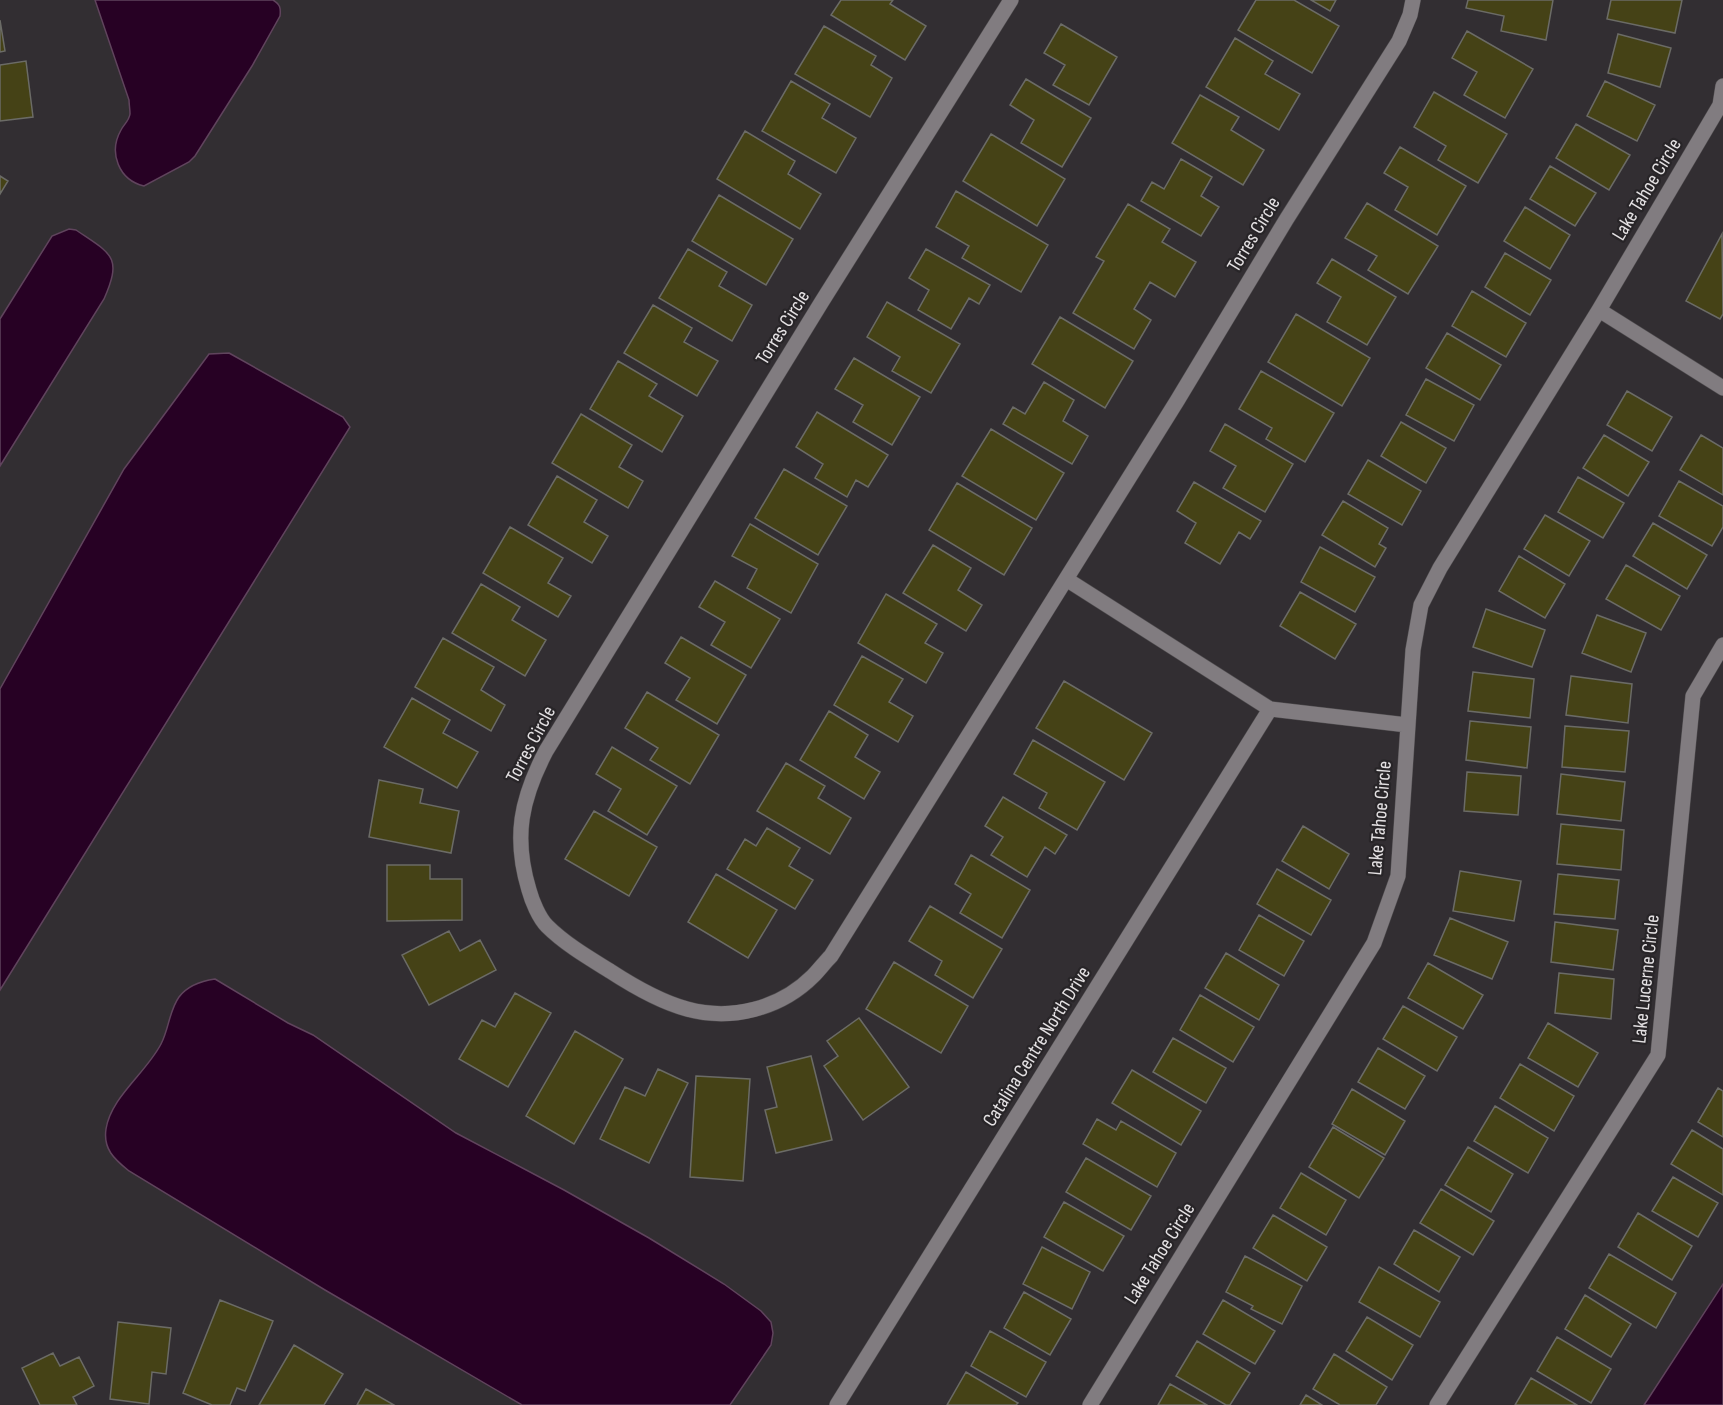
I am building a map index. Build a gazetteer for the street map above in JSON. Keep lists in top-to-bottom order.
{
  "streets": {
    "street": [
      "Lake Tahoe Circle",
      "Torres Circle",
      "Lake Lucerne Circle",
      "Catalina Centre North Drive"
    ]
  }
}
